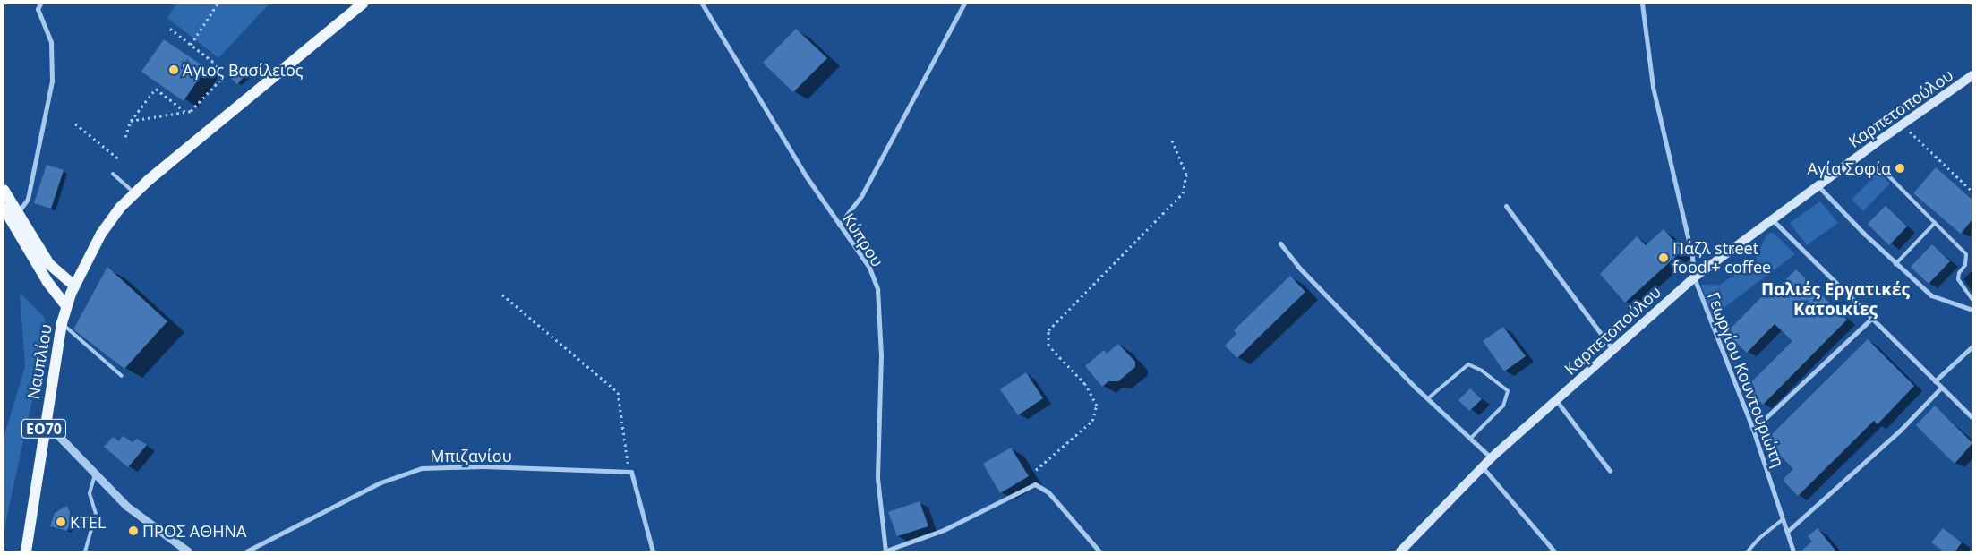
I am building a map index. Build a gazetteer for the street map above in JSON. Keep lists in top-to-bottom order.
{
  "streets": {
    "main road": ["Καρπετοπούλου", "Ναυπλίου", "ΕΟ70"],
    "street": ["Κύπρου", "Γεωργίου Κουντουριώτη", "Μπιζανίου"]
  },
  "crossings": [
    ["Καρπετοπούλου", "Γεωργίου Κουντουριώτη"]
  ],
  "districts": ["Παλιές Εργατικές Κατοικίες"],
  "places": [
    "Άγιος Βασίλειος",
    "Αγία Σοφία",
    "Πάζλ street food + coffee",
    "KTEL",
    "ΠΡΟΣ ΑΘΗΝΑ"
  ]
}
